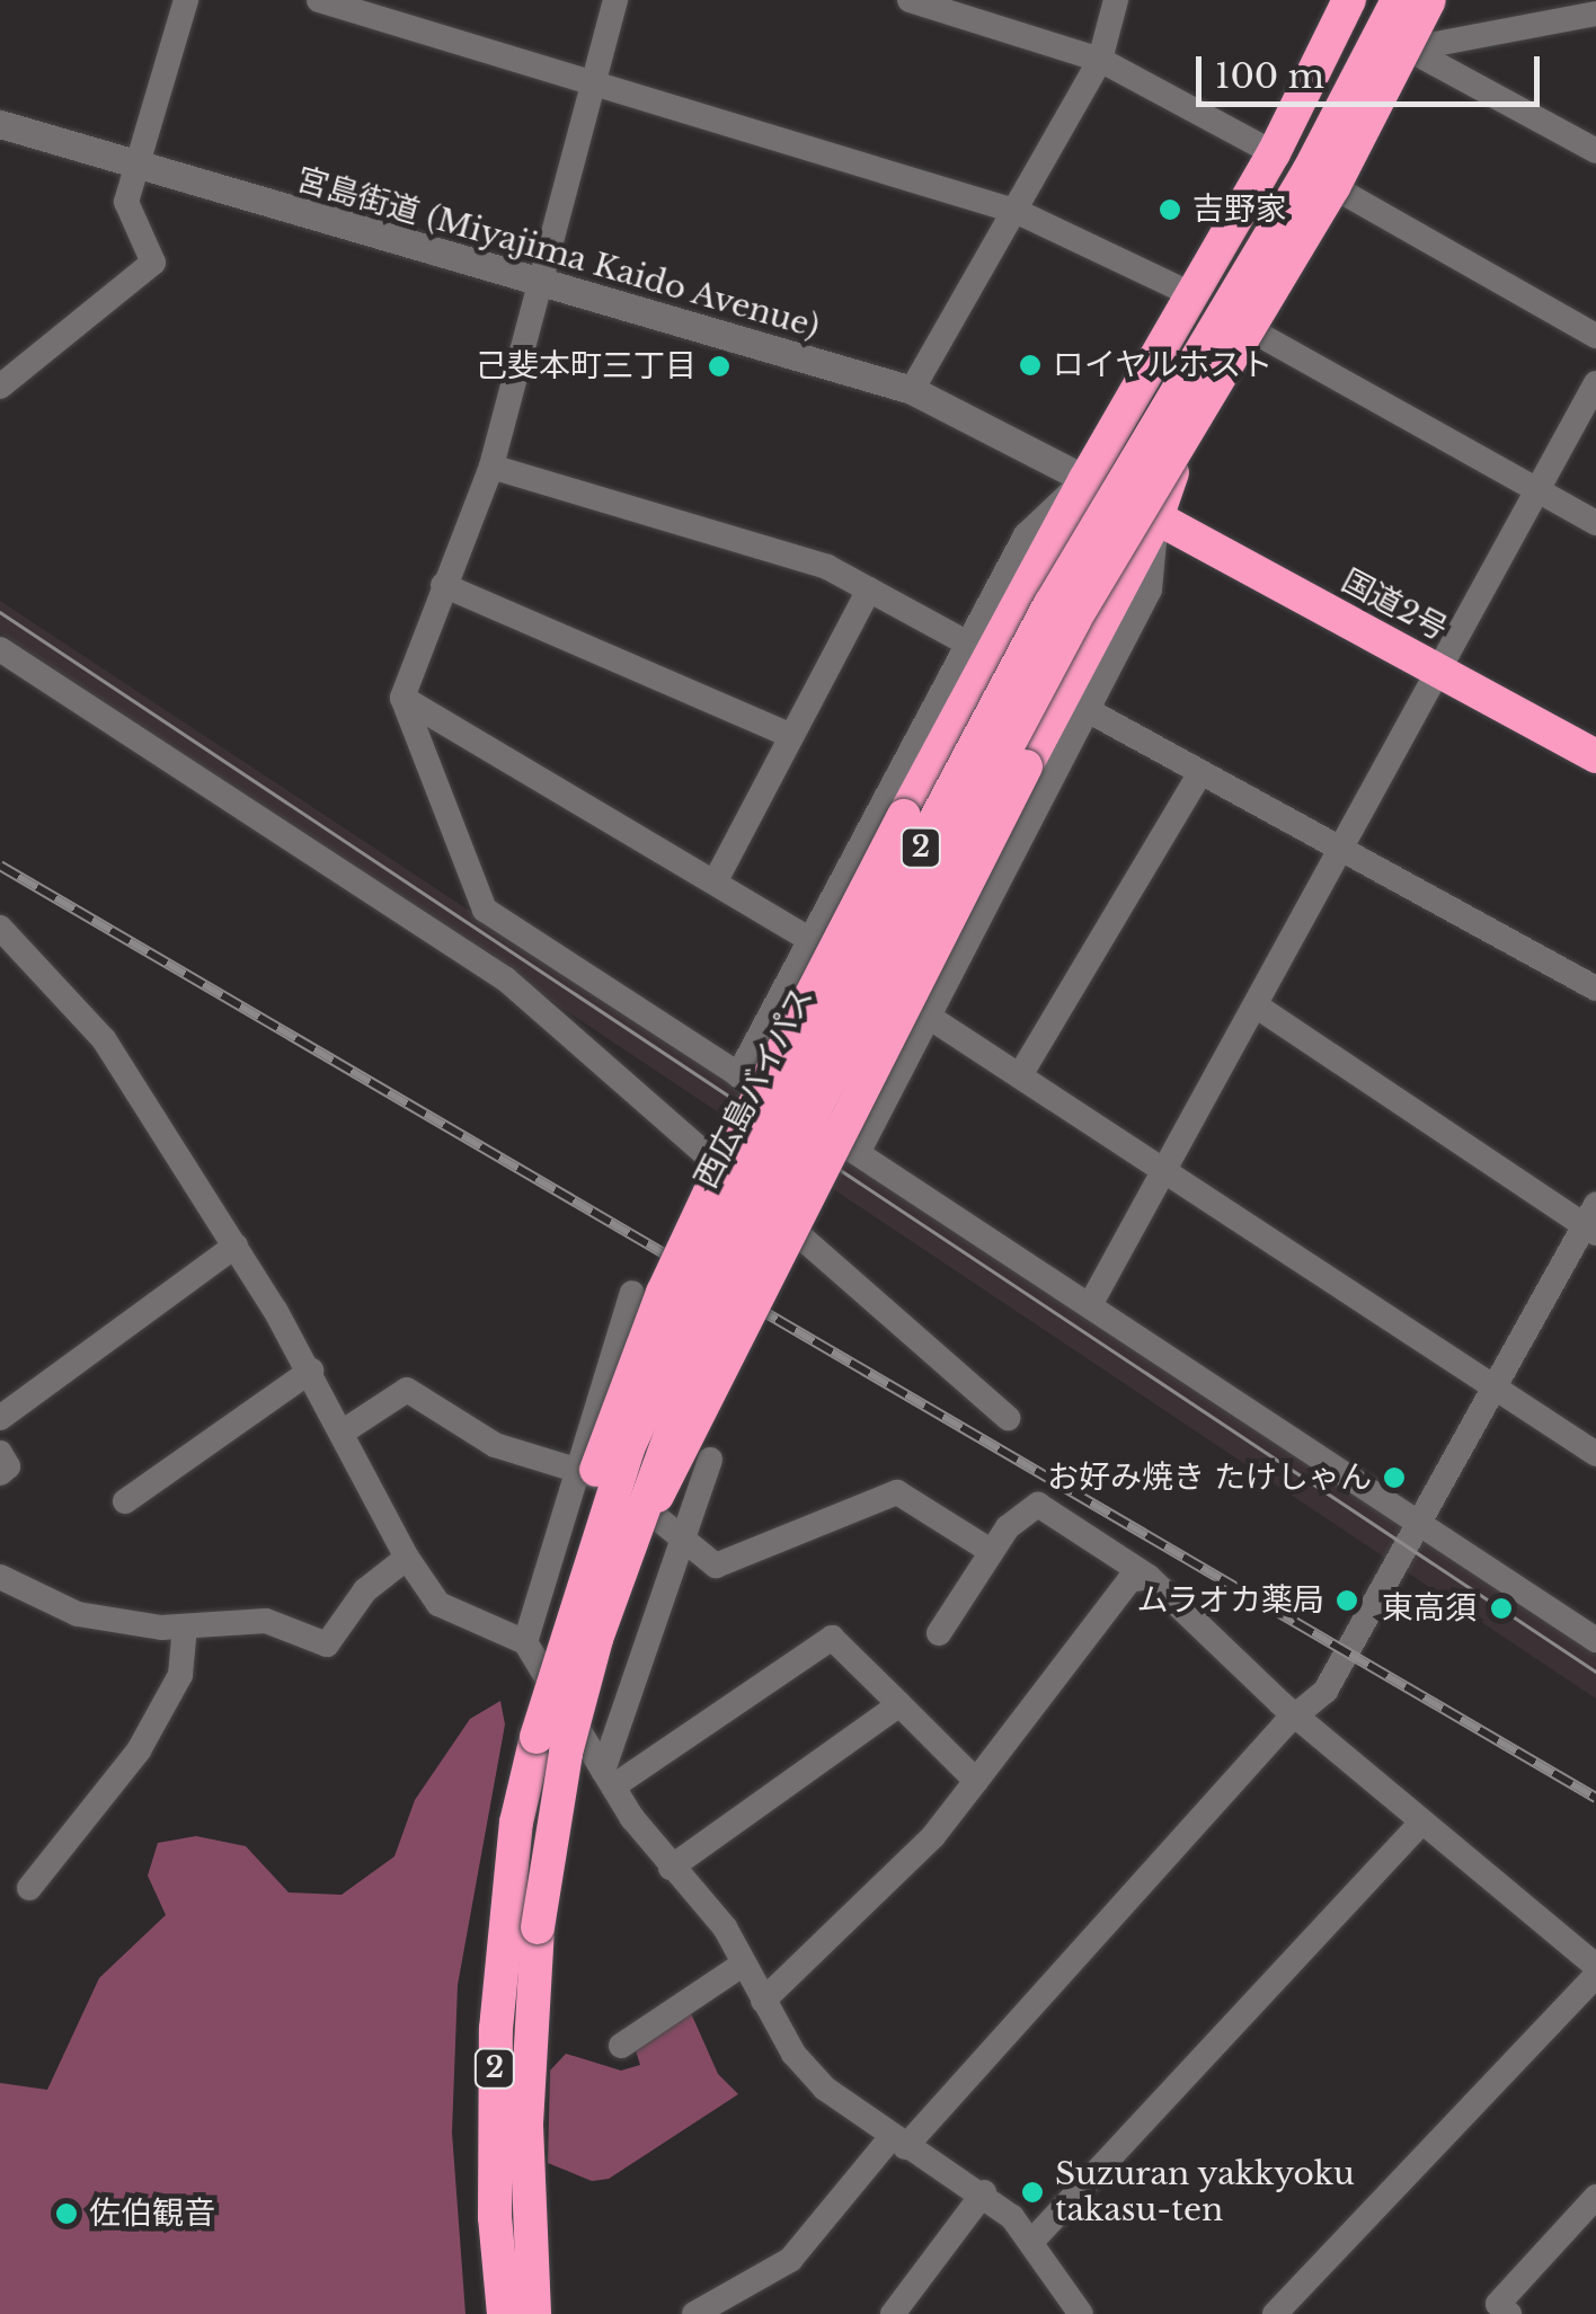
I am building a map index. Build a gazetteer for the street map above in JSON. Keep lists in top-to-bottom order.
{
  "streets": {
    "highway": ["国道2号", "2", "西広島バイパス"],
    "street": ["宮島街道 (Miyajima Kaido Avenue)"]
  },
  "crossings": [
    ["宮島街道 (Miyajima Kaido Avenue)", "国道2号"],
    ["国道2号", "2"],
    ["2", "西広島バイパス"]
  ],
  "places": [
    "吉野家",
    "ロイヤルホスト",
    "己斐本町三丁目",
    "お好み焼き たけしゃん",
    "ムラオカ薬局",
    "東高須",
    "Suzuran yakkyoku takasu-ten",
    "佐伯観音"
  ],
  "scale_bar": "100 m"
}
